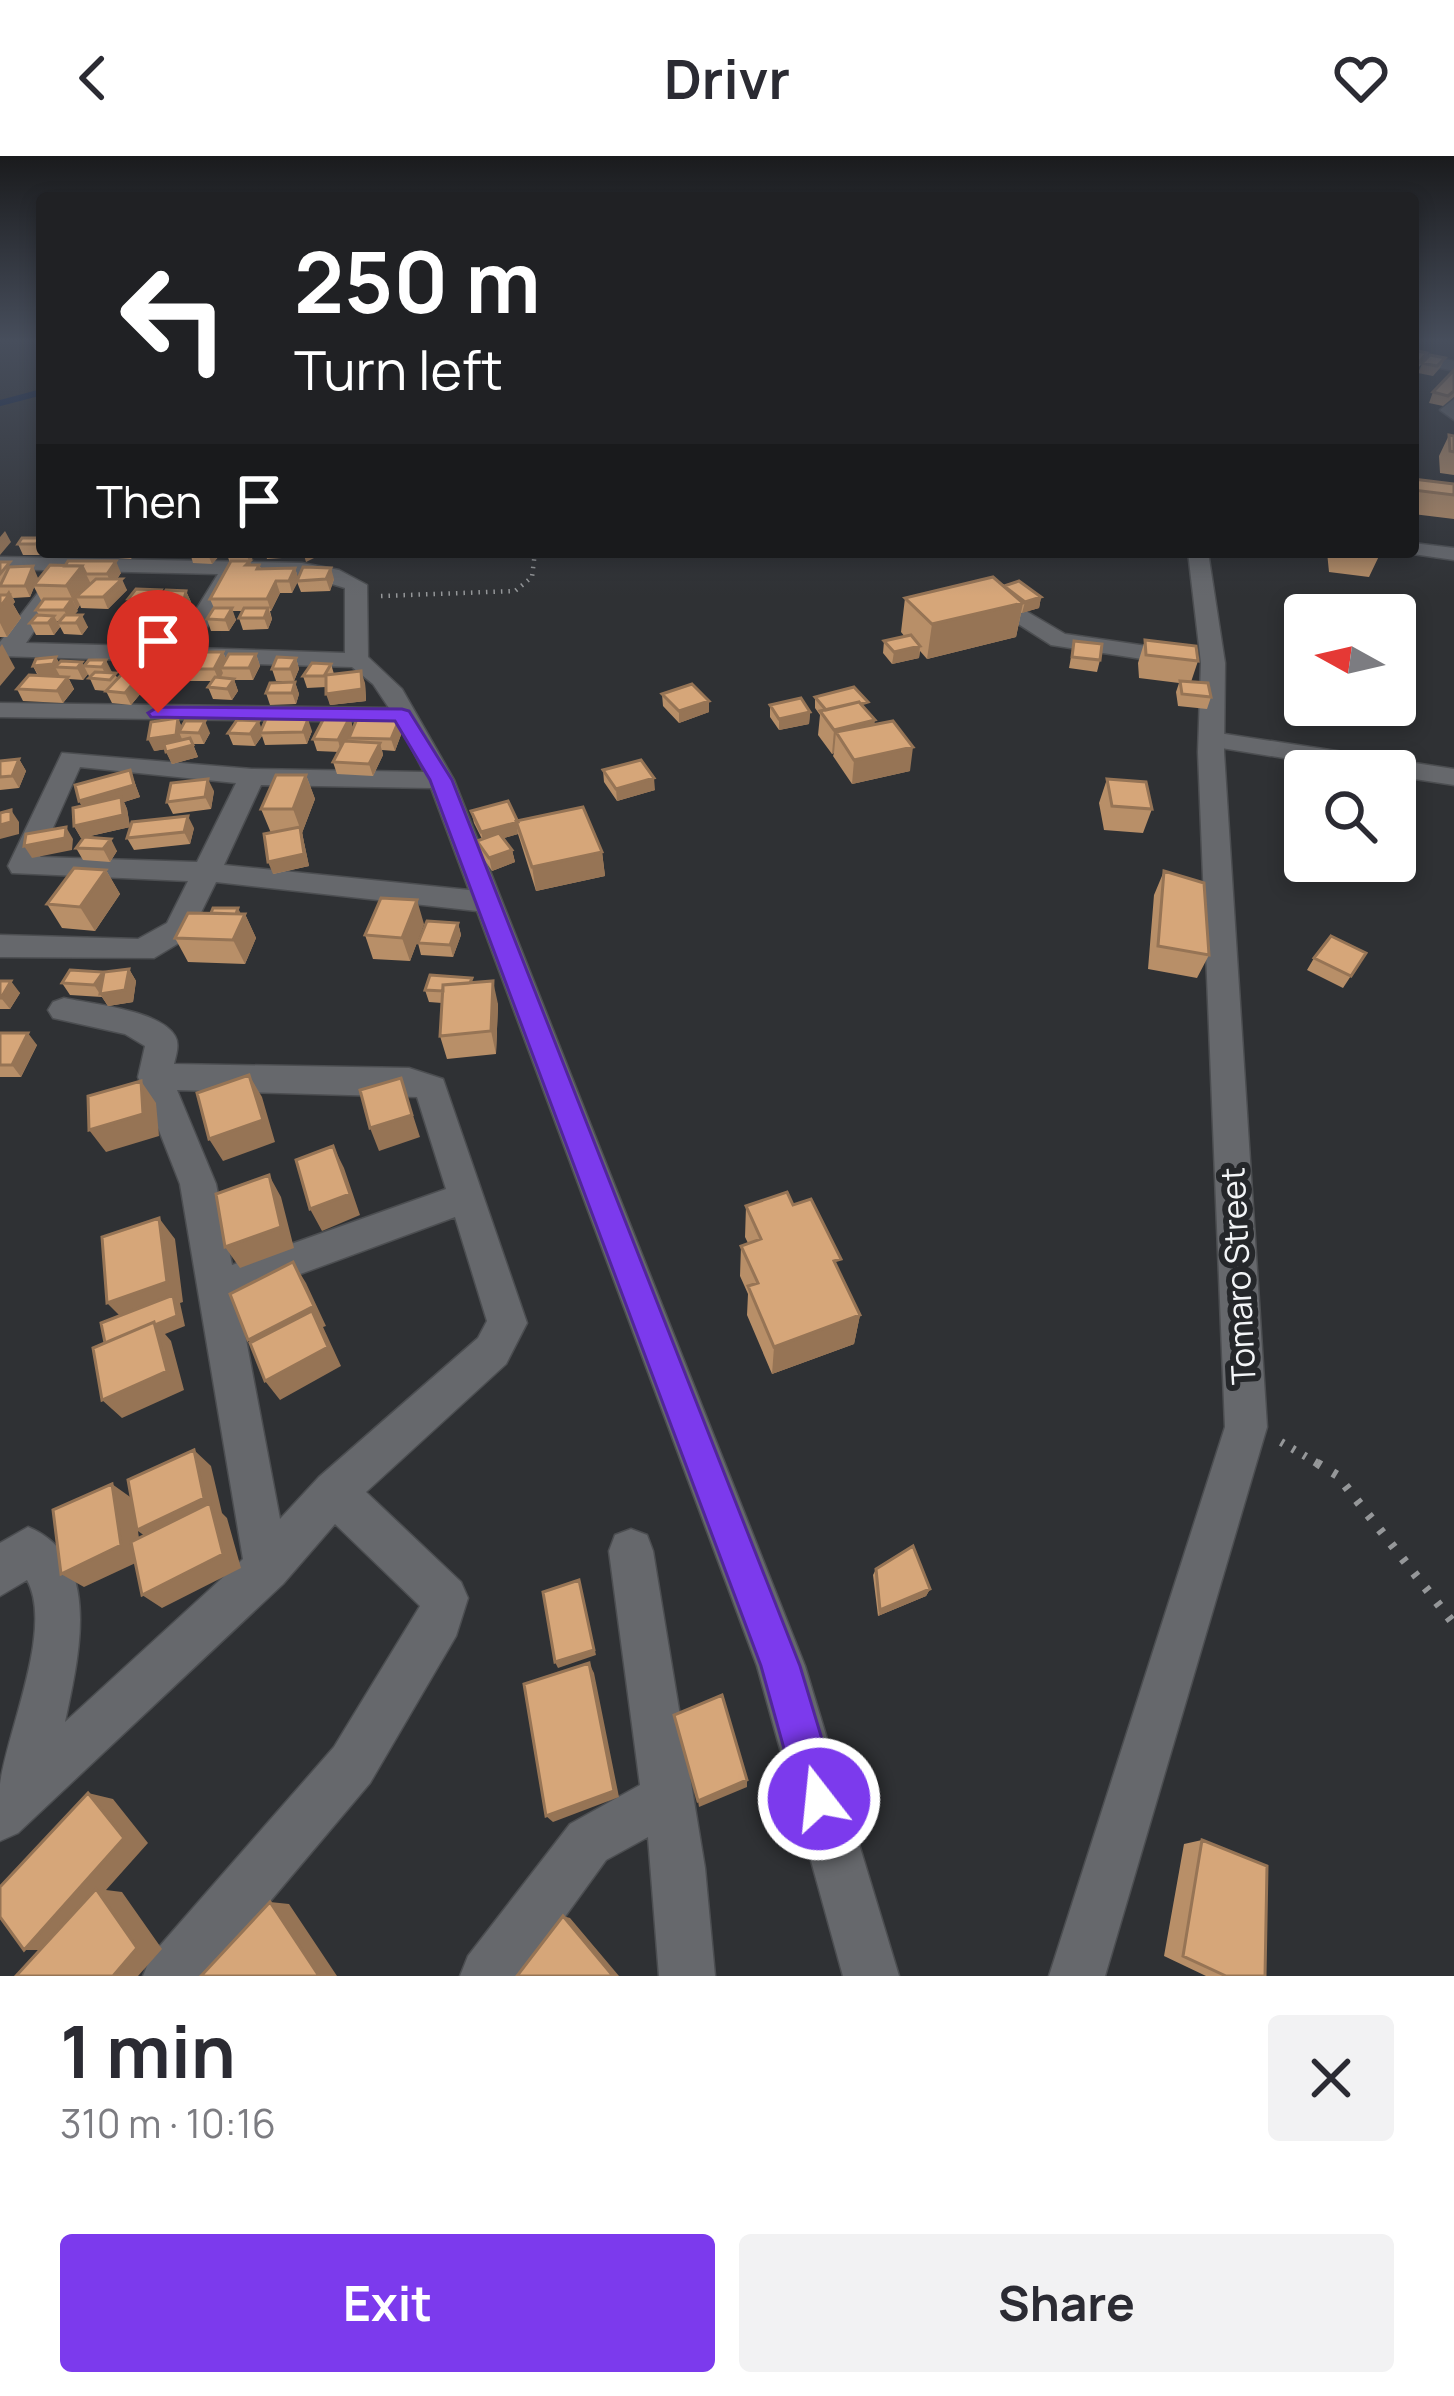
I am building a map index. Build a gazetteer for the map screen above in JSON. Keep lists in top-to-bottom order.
{
  "streets": {
    "street": ["Tomaro Street"]
  },
  "north": "left",
  "page": {
    "header": "Drivr",
    "turn": ["250 m", "Turn left"],
    "then": "Then",
    "heading": ["1 min", "310 m · 10:16"],
    "buttons": ["Exit", "Share"]
  }
}
